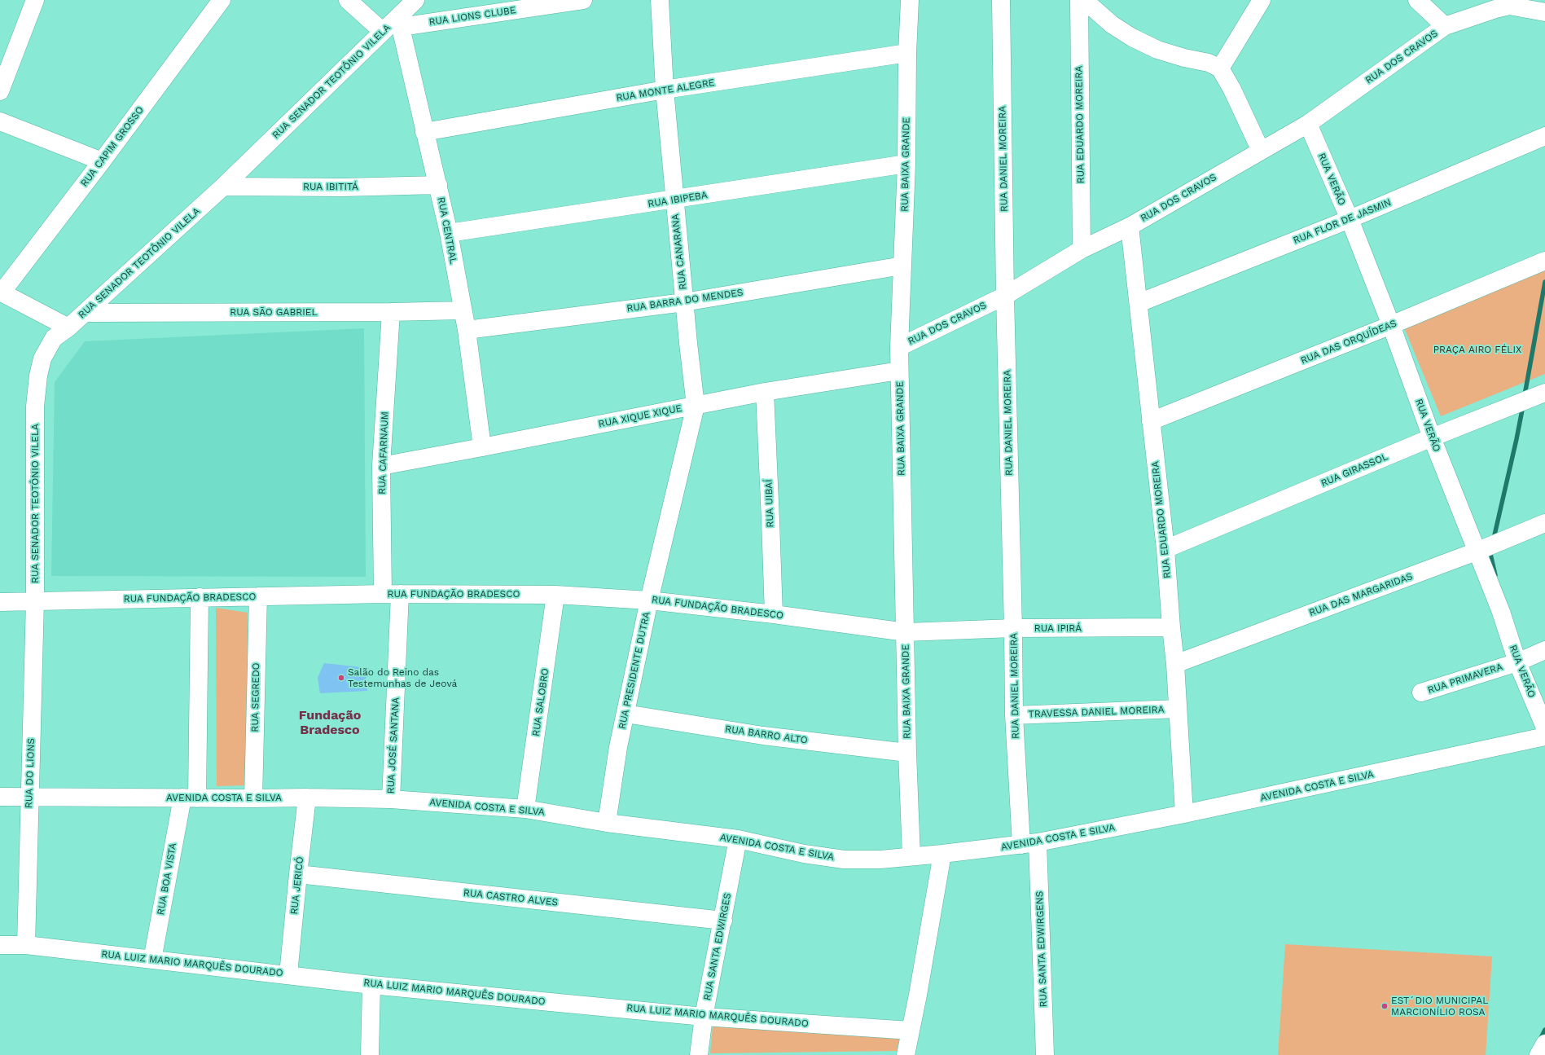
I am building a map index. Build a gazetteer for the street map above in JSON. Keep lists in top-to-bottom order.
{
  "streets": {
    "street": [
      "RUA LIONS CLUBE",
      "RUA DOS CRAVOS",
      "RUA SENADOR TEOTÔNIO VILELA",
      "RUA MONTE ALEGRE",
      "RUA EDUARDO MOREIRA",
      "RUA CAPIM GROSSO",
      "RUA DANIEL MOREIRA",
      "RUA BAIXA GRANDE",
      "RUA VERÃO",
      "RUA IBITITÁ",
      "RUA IBIPEBA",
      "RUA FLOR DE JASMIN",
      "RUA CENTRAL",
      "RUA CANARANA",
      "RUA BARRA DO MENDES",
      "RUA SÃO GABRIEL",
      "RUA DAS ORQUÍDEAS",
      "RUA XIQUE XIQUE",
      "RUA CAFARNAUM",
      "RUA GIRASSOL",
      "RUA UIBAÍ",
      "RUA FUNDAÇÃO BRADESCO",
      "RUA DAS MARGARIDAS",
      "RUA IPIRÁ",
      "RUA PRESIDENTE DUTRA",
      "RUA PRIMAVERA",
      "RUA SEGREDO",
      "RUA SALOBRO",
      "TRAVESSA DANIEL MOREIRA",
      "RUA BARRO ALTO",
      "RUA JOSÉ SANTANA",
      "RUA DO LIONS",
      "AVENIDA COSTA E SILVA",
      "RUA BOA VISTA",
      "RUA JERICÓ",
      "RUA CASTRO ALVES",
      "RUA SANTA EDWIRGES",
      "RUA SANTA EDWIRGENS",
      "RUA LUIZ MARIO MARQUÊS DOURADO"
    ]
  },
  "crossings": [
    ["RUA LIONS CLUBE", "RUA SENADOR TEOTÔNIO VILELA"],
    ["RUA LIONS CLUBE", "RUA CENTRAL"],
    ["RUA DOS CRAVOS", "RUA EDUARDO MOREIRA"],
    ["RUA DOS CRAVOS", "RUA DANIEL MOREIRA"],
    ["RUA DOS CRAVOS", "RUA BAIXA GRANDE"],
    ["RUA DOS CRAVOS", "RUA VERÃO"],
    ["RUA SENADOR TEOTÔNIO VILELA", "RUA IBITITÁ"],
    ["RUA SENADOR TEOTÔNIO VILELA", "RUA CENTRAL"],
    ["RUA SENADOR TEOTÔNIO VILELA", "RUA SÃO GABRIEL"],
    ["RUA SENADOR TEOTÔNIO VILELA", "RUA FUNDAÇÃO BRADESCO"],
    ["RUA SENADOR TEOTÔNIO VILELA", "RUA DO LIONS"],
    ["RUA MONTE ALEGRE", "RUA BAIXA GRANDE"],
    ["RUA MONTE ALEGRE", "RUA CENTRAL"],
    ["RUA MONTE ALEGRE", "RUA CANARANA"],
    ["RUA EDUARDO MOREIRA", "RUA FLOR DE JASMIN"],
    ["RUA EDUARDO MOREIRA", "RUA DAS ORQUÍDEAS"],
    ["RUA EDUARDO MOREIRA", "RUA GIRASSOL"],
    ["RUA EDUARDO MOREIRA", "RUA DAS MARGARIDAS"],
    ["RUA EDUARDO MOREIRA", "RUA IPIRÁ"],
    ["RUA EDUARDO MOREIRA", "TRAVESSA DANIEL MOREIRA"],
    ["RUA EDUARDO MOREIRA", "AVENIDA COSTA E SILVA"],
    ["RUA DANIEL MOREIRA", "RUA IPIRÁ"],
    ["RUA DANIEL MOREIRA", "TRAVESSA DANIEL MOREIRA"],
    ["RUA DANIEL MOREIRA", "AVENIDA COSTA E SILVA"],
    ["RUA DANIEL MOREIRA", "RUA SANTA EDWIRGENS"],
    ["RUA BAIXA GRANDE", "RUA IBIPEBA"],
    ["RUA BAIXA GRANDE", "RUA BARRA DO MENDES"],
    ["RUA BAIXA GRANDE", "RUA XIQUE XIQUE"],
    ["RUA BAIXA GRANDE", "RUA FUNDAÇÃO BRADESCO"],
    ["RUA BAIXA GRANDE", "RUA IPIRÁ"],
    ["RUA BAIXA GRANDE", "RUA BARRO ALTO"],
    ["RUA BAIXA GRANDE", "AVENIDA COSTA E SILVA"],
    ["RUA VERÃO", "RUA FLOR DE JASMIN"],
    ["RUA VERÃO", "RUA DAS ORQUÍDEAS"],
    ["RUA VERÃO", "RUA GIRASSOL"],
    ["RUA VERÃO", "RUA DAS MARGARIDAS"],
    ["RUA VERÃO", "RUA PRIMAVERA"],
    ["RUA IBITITÁ", "RUA CENTRAL"],
    ["RUA IBIPEBA", "RUA CENTRAL"],
    ["RUA IBIPEBA", "RUA CANARANA"],
    ["RUA CENTRAL", "RUA BARRA DO MENDES"],
    ["RUA CENTRAL", "RUA SÃO GABRIEL"],
    ["RUA CENTRAL", "RUA XIQUE XIQUE"],
    ["RUA CANARANA", "RUA BARRA DO MENDES"],
    ["RUA CANARANA", "RUA XIQUE XIQUE"],
    ["RUA CANARANA", "RUA PRESIDENTE DUTRA"],
    ["RUA SÃO GABRIEL", "RUA CAFARNAUM"],
    ["RUA XIQUE XIQUE", "RUA CAFARNAUM"],
    ["RUA XIQUE XIQUE", "RUA UIBAÍ"],
    ["RUA XIQUE XIQUE", "RUA PRESIDENTE DUTRA"],
    ["RUA CAFARNAUM", "RUA FUNDAÇÃO BRADESCO"],
    ["RUA UIBAÍ", "RUA FUNDAÇÃO BRADESCO"],
    ["RUA FUNDAÇÃO BRADESCO", "RUA IPIRÁ"],
    ["RUA FUNDAÇÃO BRADESCO", "RUA PRESIDENTE DUTRA"],
    ["RUA FUNDAÇÃO BRADESCO", "RUA SEGREDO"],
    ["RUA FUNDAÇÃO BRADESCO", "RUA SALOBRO"],
    ["RUA FUNDAÇÃO BRADESCO", "RUA JOSÉ SANTANA"],
    ["RUA FUNDAÇÃO BRADESCO", "RUA DO LIONS"],
    ["RUA FUNDAÇÃO BRADESCO", "RUA BOA VISTA"],
    ["RUA PRESIDENTE DUTRA", "RUA BARRO ALTO"],
    ["RUA PRESIDENTE DUTRA", "AVENIDA COSTA E SILVA"],
    ["RUA SEGREDO", "AVENIDA COSTA E SILVA"],
    ["RUA SALOBRO", "AVENIDA COSTA E SILVA"],
    ["RUA JOSÉ SANTANA", "AVENIDA COSTA E SILVA"],
    ["RUA DO LIONS", "AVENIDA COSTA E SILVA"],
    ["RUA DO LIONS", "RUA LUIZ MARIO MARQUÊS DOURADO"],
    ["AVENIDA COSTA E SILVA", "RUA BOA VISTA"],
    ["AVENIDA COSTA E SILVA", "RUA JERICÓ"],
    ["AVENIDA COSTA E SILVA", "RUA SANTA EDWIRGES"],
    ["AVENIDA COSTA E SILVA", "RUA SANTA EDWIRGENS"],
    ["RUA BOA VISTA", "RUA LUIZ MARIO MARQUÊS DOURADO"],
    ["RUA JERICÓ", "RUA CASTRO ALVES"],
    ["RUA JERICÓ", "RUA LUIZ MARIO MARQUÊS DOURADO"],
    ["RUA CASTRO ALVES", "RUA SANTA EDWIRGES"],
    ["RUA SANTA EDWIRGES", "RUA LUIZ MARIO MARQUÊS DOURADO"]
  ],
  "districts": ["Fundação Bradesco"],
  "parks": ["PRAÇA AIRO FÉLIX"],
  "places": ["Salão do Reino das Testemunhas de Jeová", "EST´DIO MUNICIPAL MARCIONÍLIO ROSA"]
}
